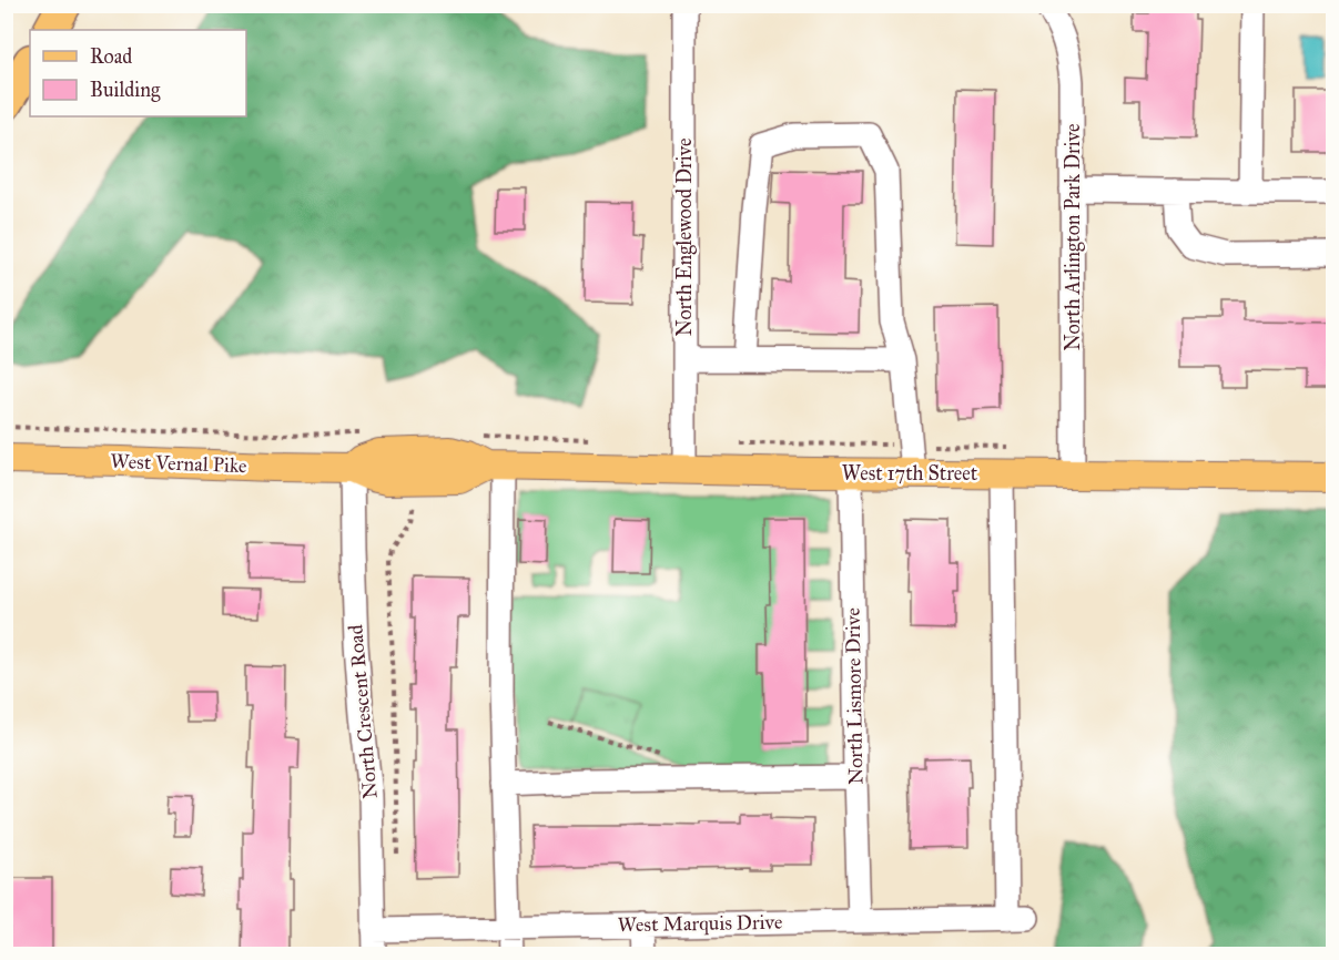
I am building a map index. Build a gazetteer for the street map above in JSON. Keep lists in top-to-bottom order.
{
  "streets": {
    "main road": ["West Vernal Pike", "West 17th Street"],
    "street": [
      "North Englewood Drive",
      "North Arlington Park Drive",
      "North Lismore Drive",
      "North Crescent Road",
      "West Marquis Drive"
    ]
  },
  "crossings": [
    ["North Englewood Drive", "West 17th Street"],
    ["North Arlington Park Drive", "West 17th Street"],
    ["West Vernal Pike", "West 17th Street"],
    ["West Vernal Pike", "North Crescent Road"],
    ["West 17th Street", "North Lismore Drive"],
    ["West 17th Street", "North Crescent Road"],
    ["West 17th Street", "West Marquis Drive"],
    ["North Lismore Drive", "West Marquis Drive"],
    ["North Crescent Road", "West Marquis Drive"]
  ],
  "legend": ["Road", "Building"]
}
